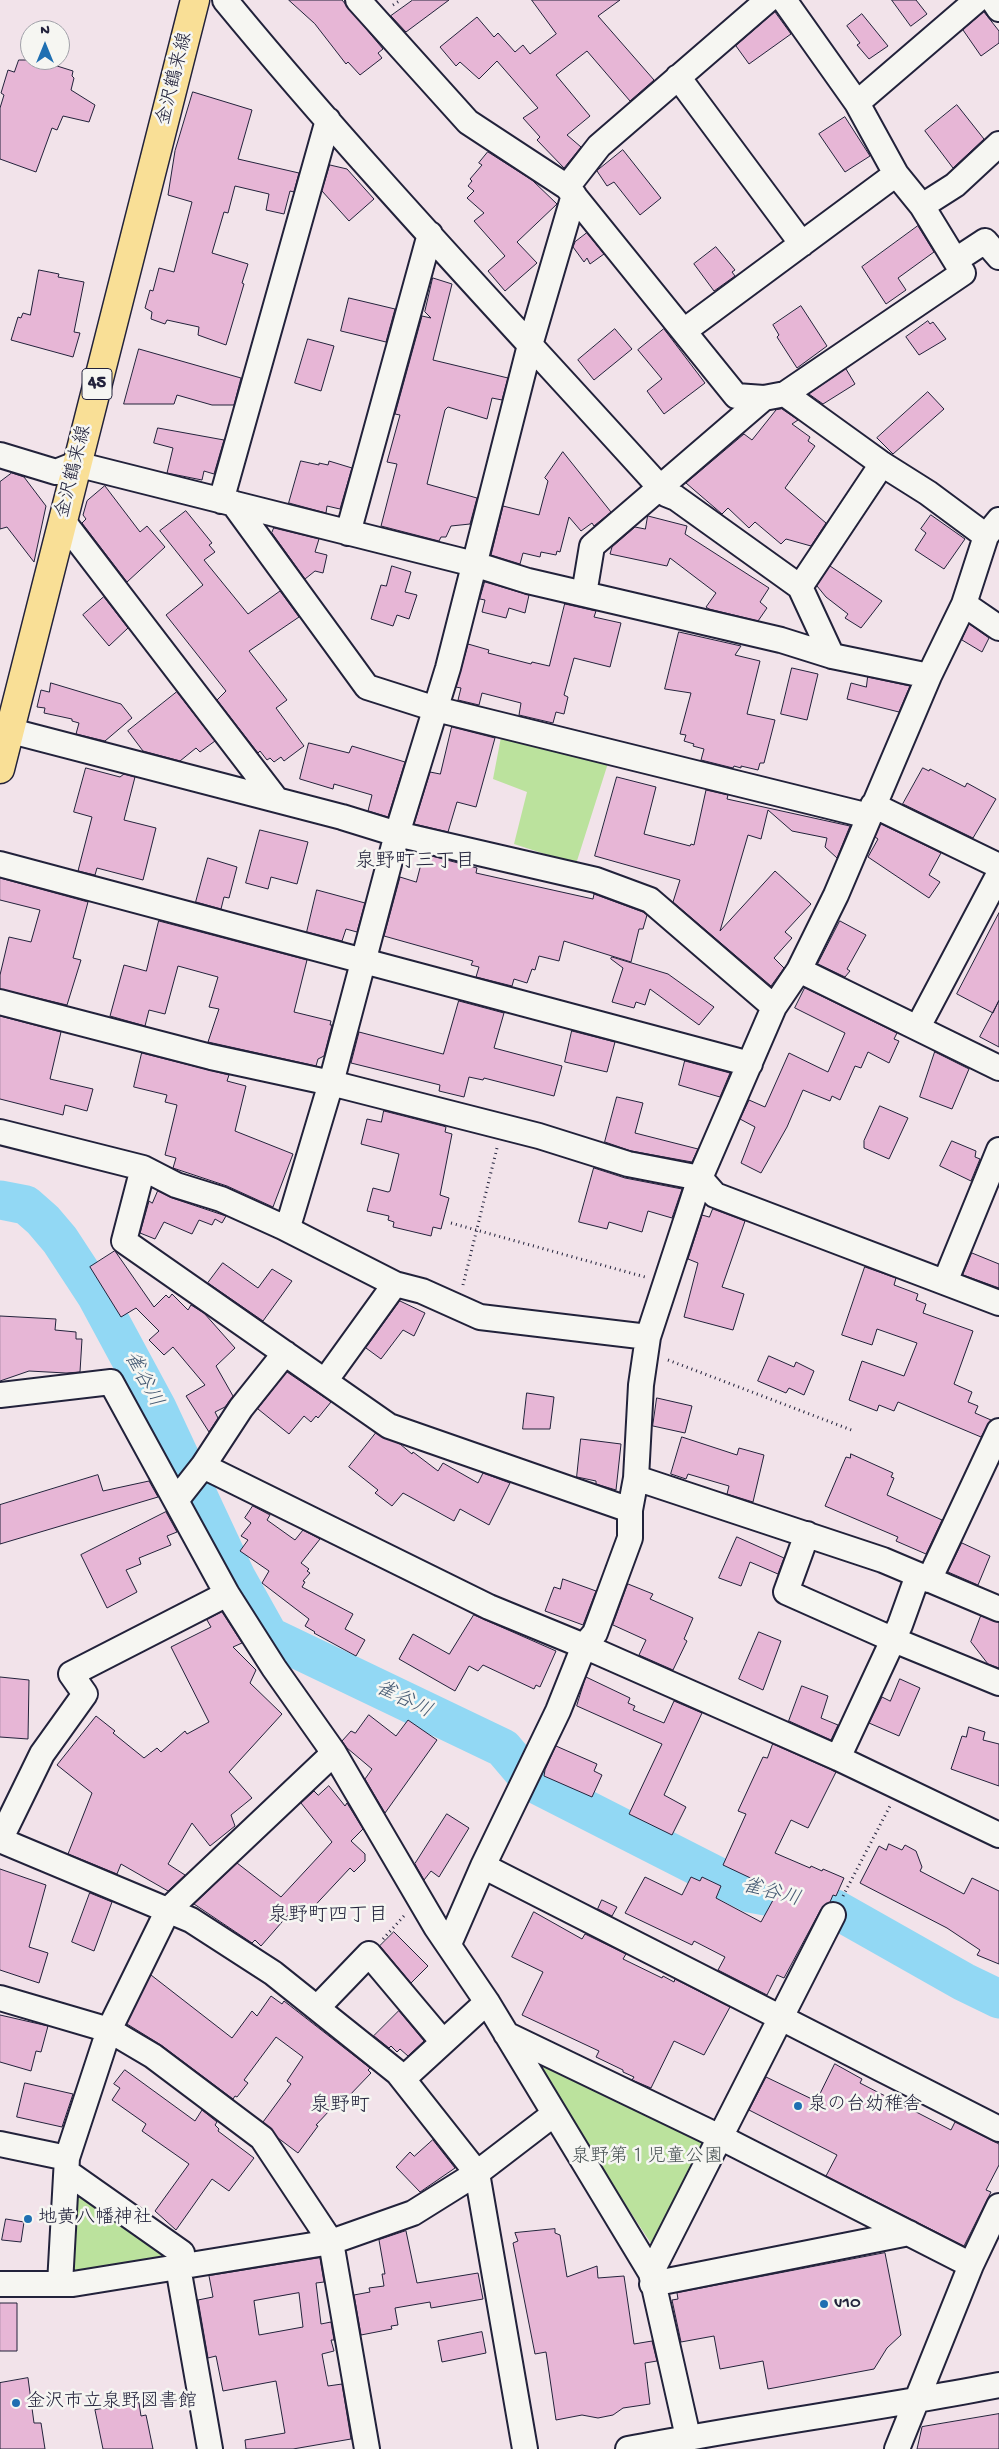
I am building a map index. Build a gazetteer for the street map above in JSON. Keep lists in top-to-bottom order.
{
  "streets": {
    "main road": ["金沢鶴来線", "45"]
  },
  "districts": ["泉野町三丁目", "泉野町四丁目", "泉野町"],
  "water": ["雀谷川"],
  "parks": ["泉野第１児童公園"],
  "places": [
    "泉の台幼稚舎",
    "地黄八幡神社",
    "v10",
    "金沢市立泉野図書館"
  ],
  "north": "top"
}
